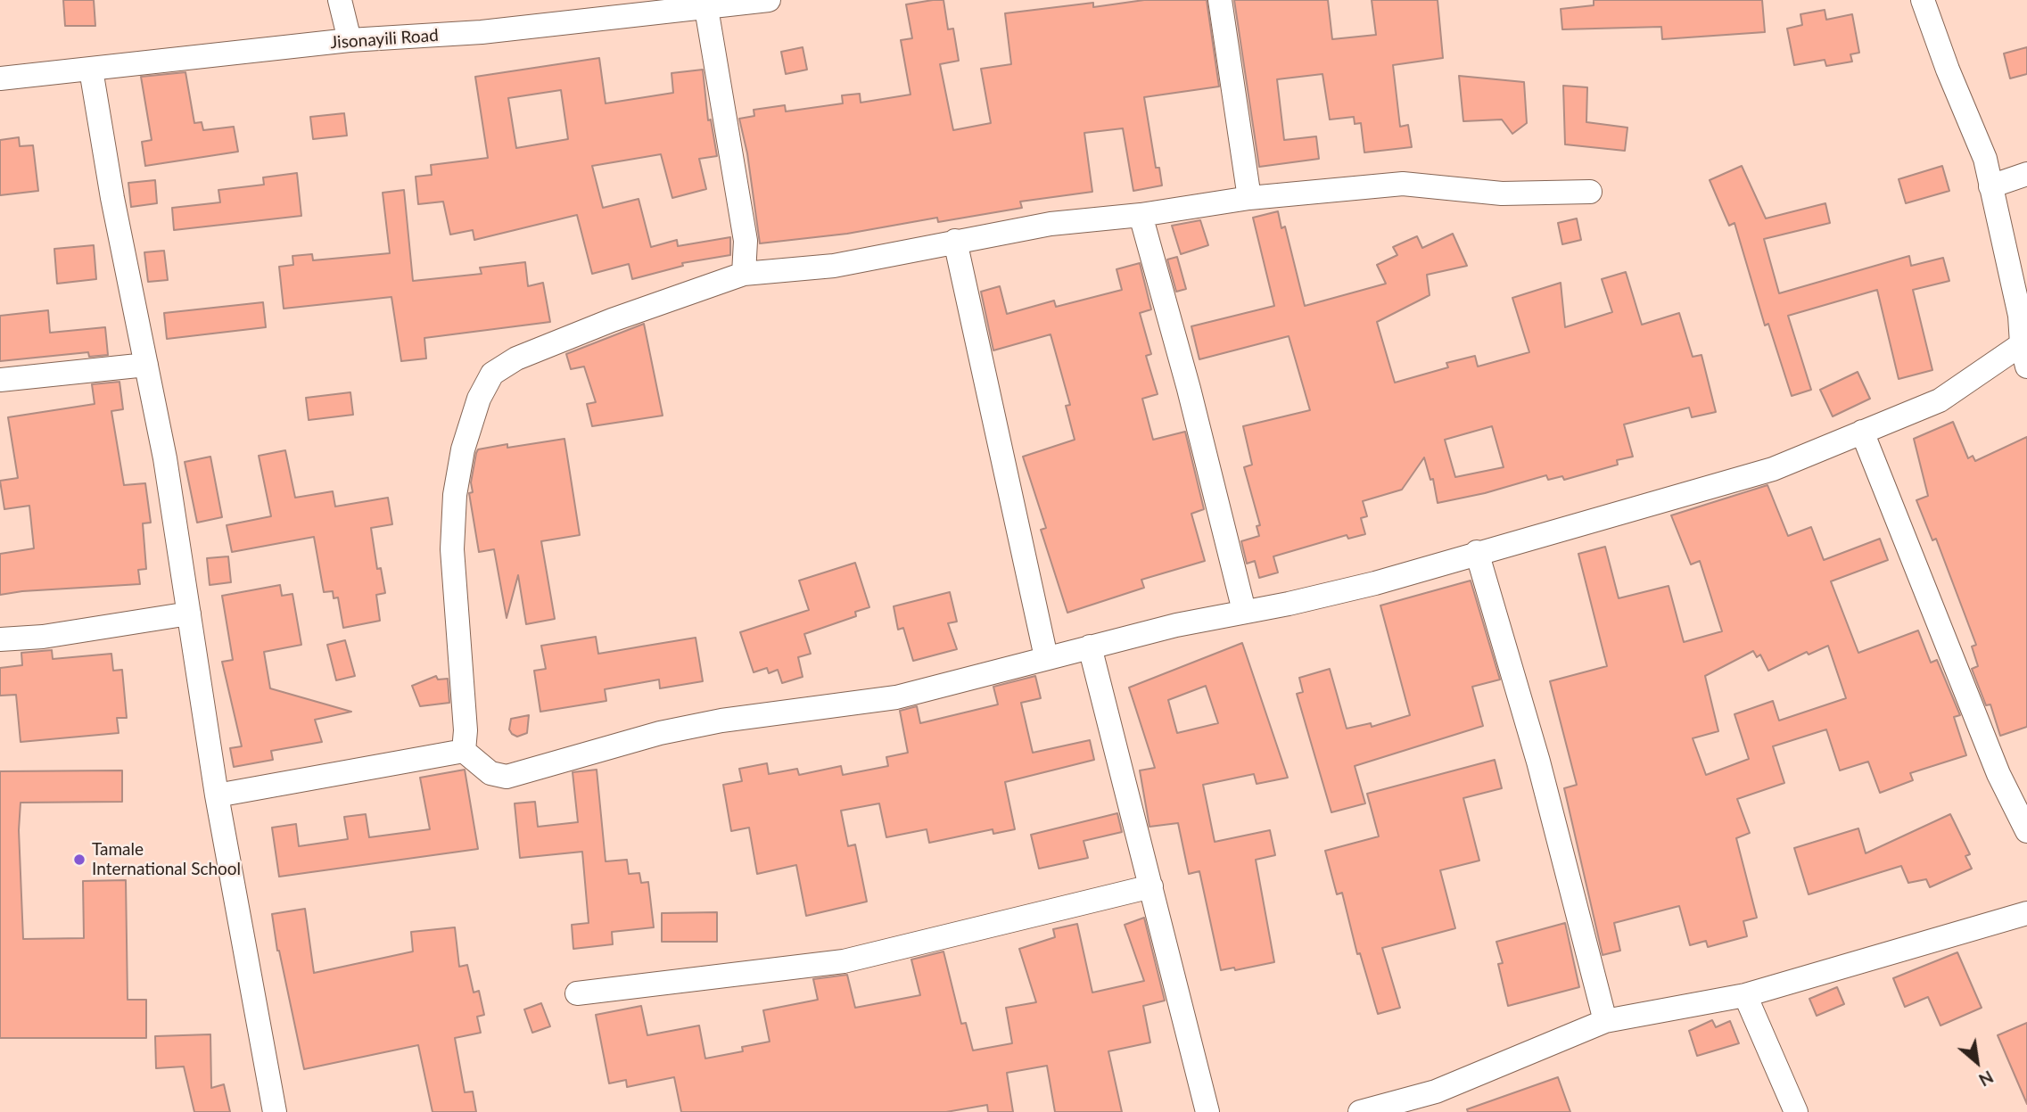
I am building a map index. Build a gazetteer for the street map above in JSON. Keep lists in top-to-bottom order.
{
  "streets": {
    "street": ["Jisonayili Road"]
  },
  "places": ["Tamale International School"],
  "north": "bottom right"
}
